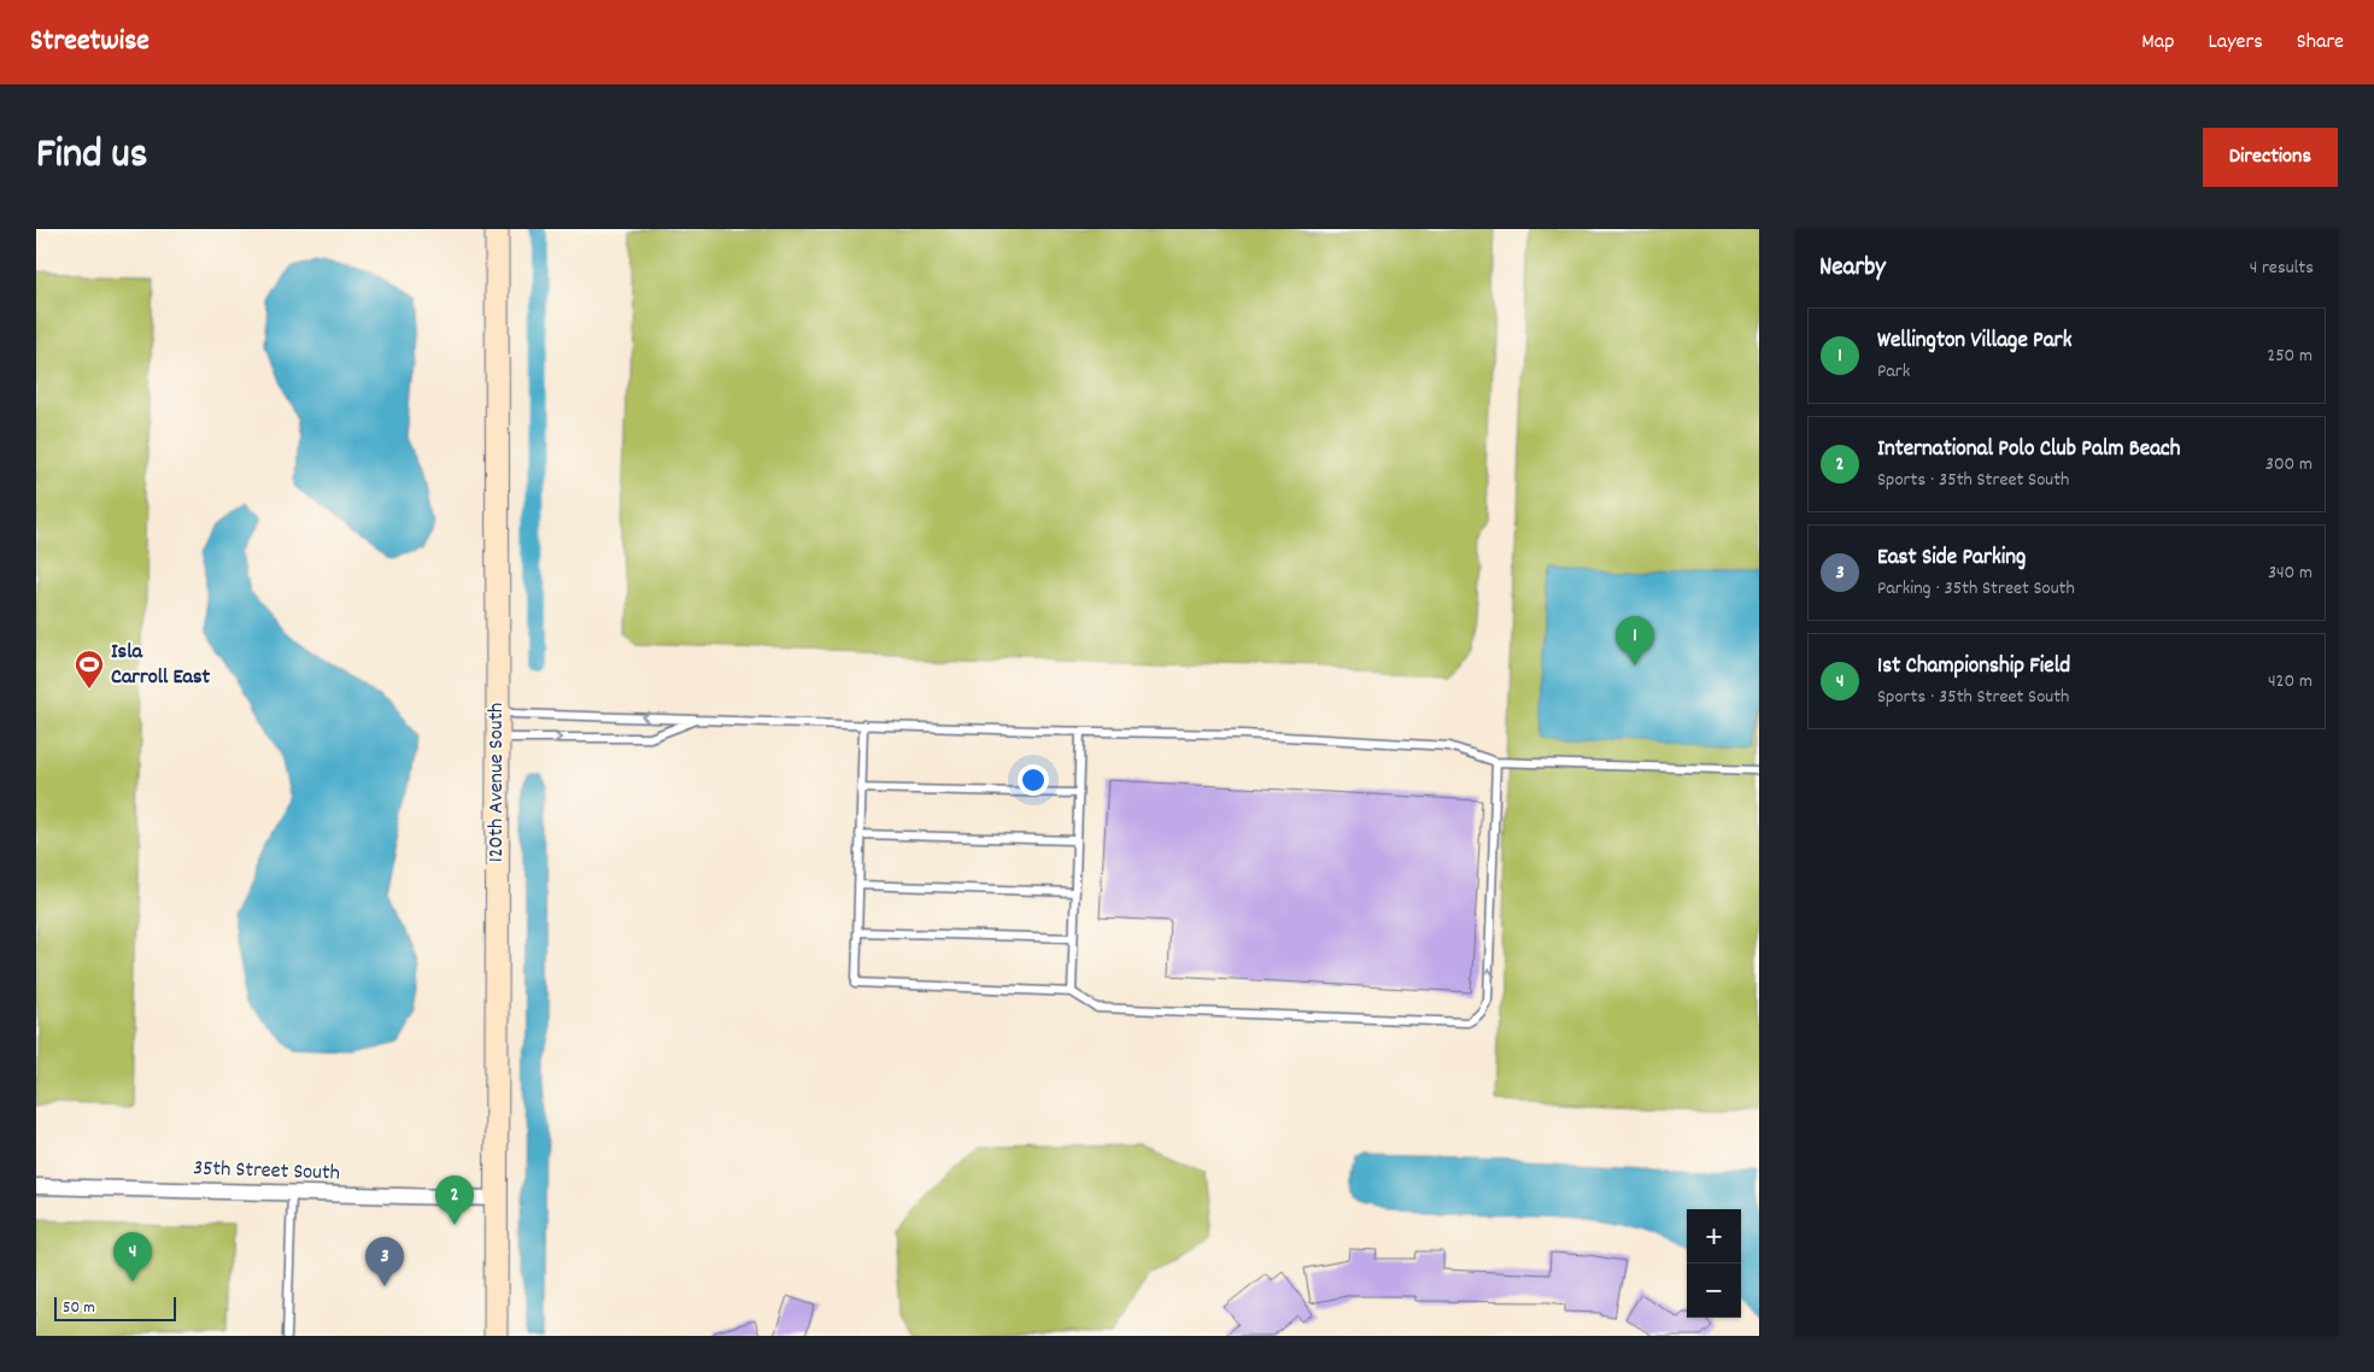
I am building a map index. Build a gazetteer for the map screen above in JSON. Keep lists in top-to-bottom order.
{
  "streets": {
    "street": ["120th Avenue South", "35th Street South"]
  },
  "crossings": [
    ["120th Avenue South", "35th Street South"]
  ],
  "places": {
    "sports": ["Isla Carroll East"]
  },
  "scale_bar": "50 m",
  "page": {
    "header": "Streetwise",
    "nav": ["Map", "Layers", "Share"],
    "title": "Find us",
    "buttons": "Directions",
    "heading": ["Nearby", "4 results"],
    "list": [
      {
        "mark": "1",
        "name": "Wellington Village Park",
        "note": "Park",
        "value": "250 m"
      },
      {
        "mark": "2",
        "name": "International Polo Club Palm Beach",
        "note": "Sports · 35th Street South",
        "value": "300 m"
      },
      {
        "mark": "3",
        "name": "East Side Parking",
        "note": "Parking · 35th Street South",
        "value": "340 m"
      },
      {
        "mark": "4",
        "name": "1st Championship Field",
        "note": "Sports · 35th Street South",
        "value": "420 m"
      }
    ],
    "pins": [
      "1",
      "2",
      "4",
      "3"
    ],
    "map_buttons": ["+", "−"],
    "scale": "50 m"
  }
}
